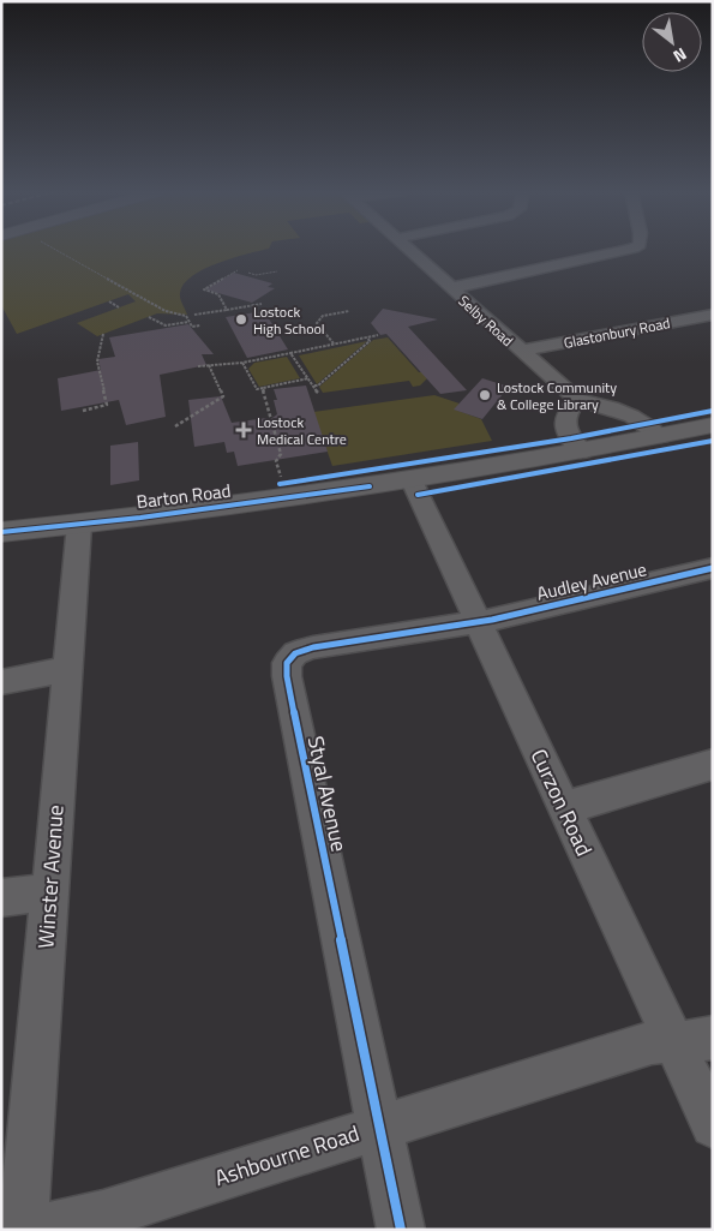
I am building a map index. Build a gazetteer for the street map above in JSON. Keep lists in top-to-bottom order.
{
  "streets": {
    "street": [
      "Selby Road",
      "Glastonbury Road",
      "Barton Road",
      "Audley Avenue",
      "Styal Avenue",
      "Curzon Road",
      "Winster Avenue",
      "Ashbourne Road"
    ]
  },
  "crossings": [
    ["Selby Road", "Glastonbury Road"],
    ["Selby Road", "Barton Road"],
    ["Barton Road", "Curzon Road"],
    ["Barton Road", "Winster Avenue"],
    ["Audley Avenue", "Styal Avenue"],
    ["Audley Avenue", "Curzon Road"],
    ["Styal Avenue", "Curzon Road"],
    ["Styal Avenue", "Ashbourne Road"],
    ["Curzon Road", "Ashbourne Road"]
  ],
  "places": {
    "other": ["Lostock High School", "Lostock Community & College Library"],
    "health": ["Lostock Medical Centre"]
  },
  "north": "bottom right"
}
